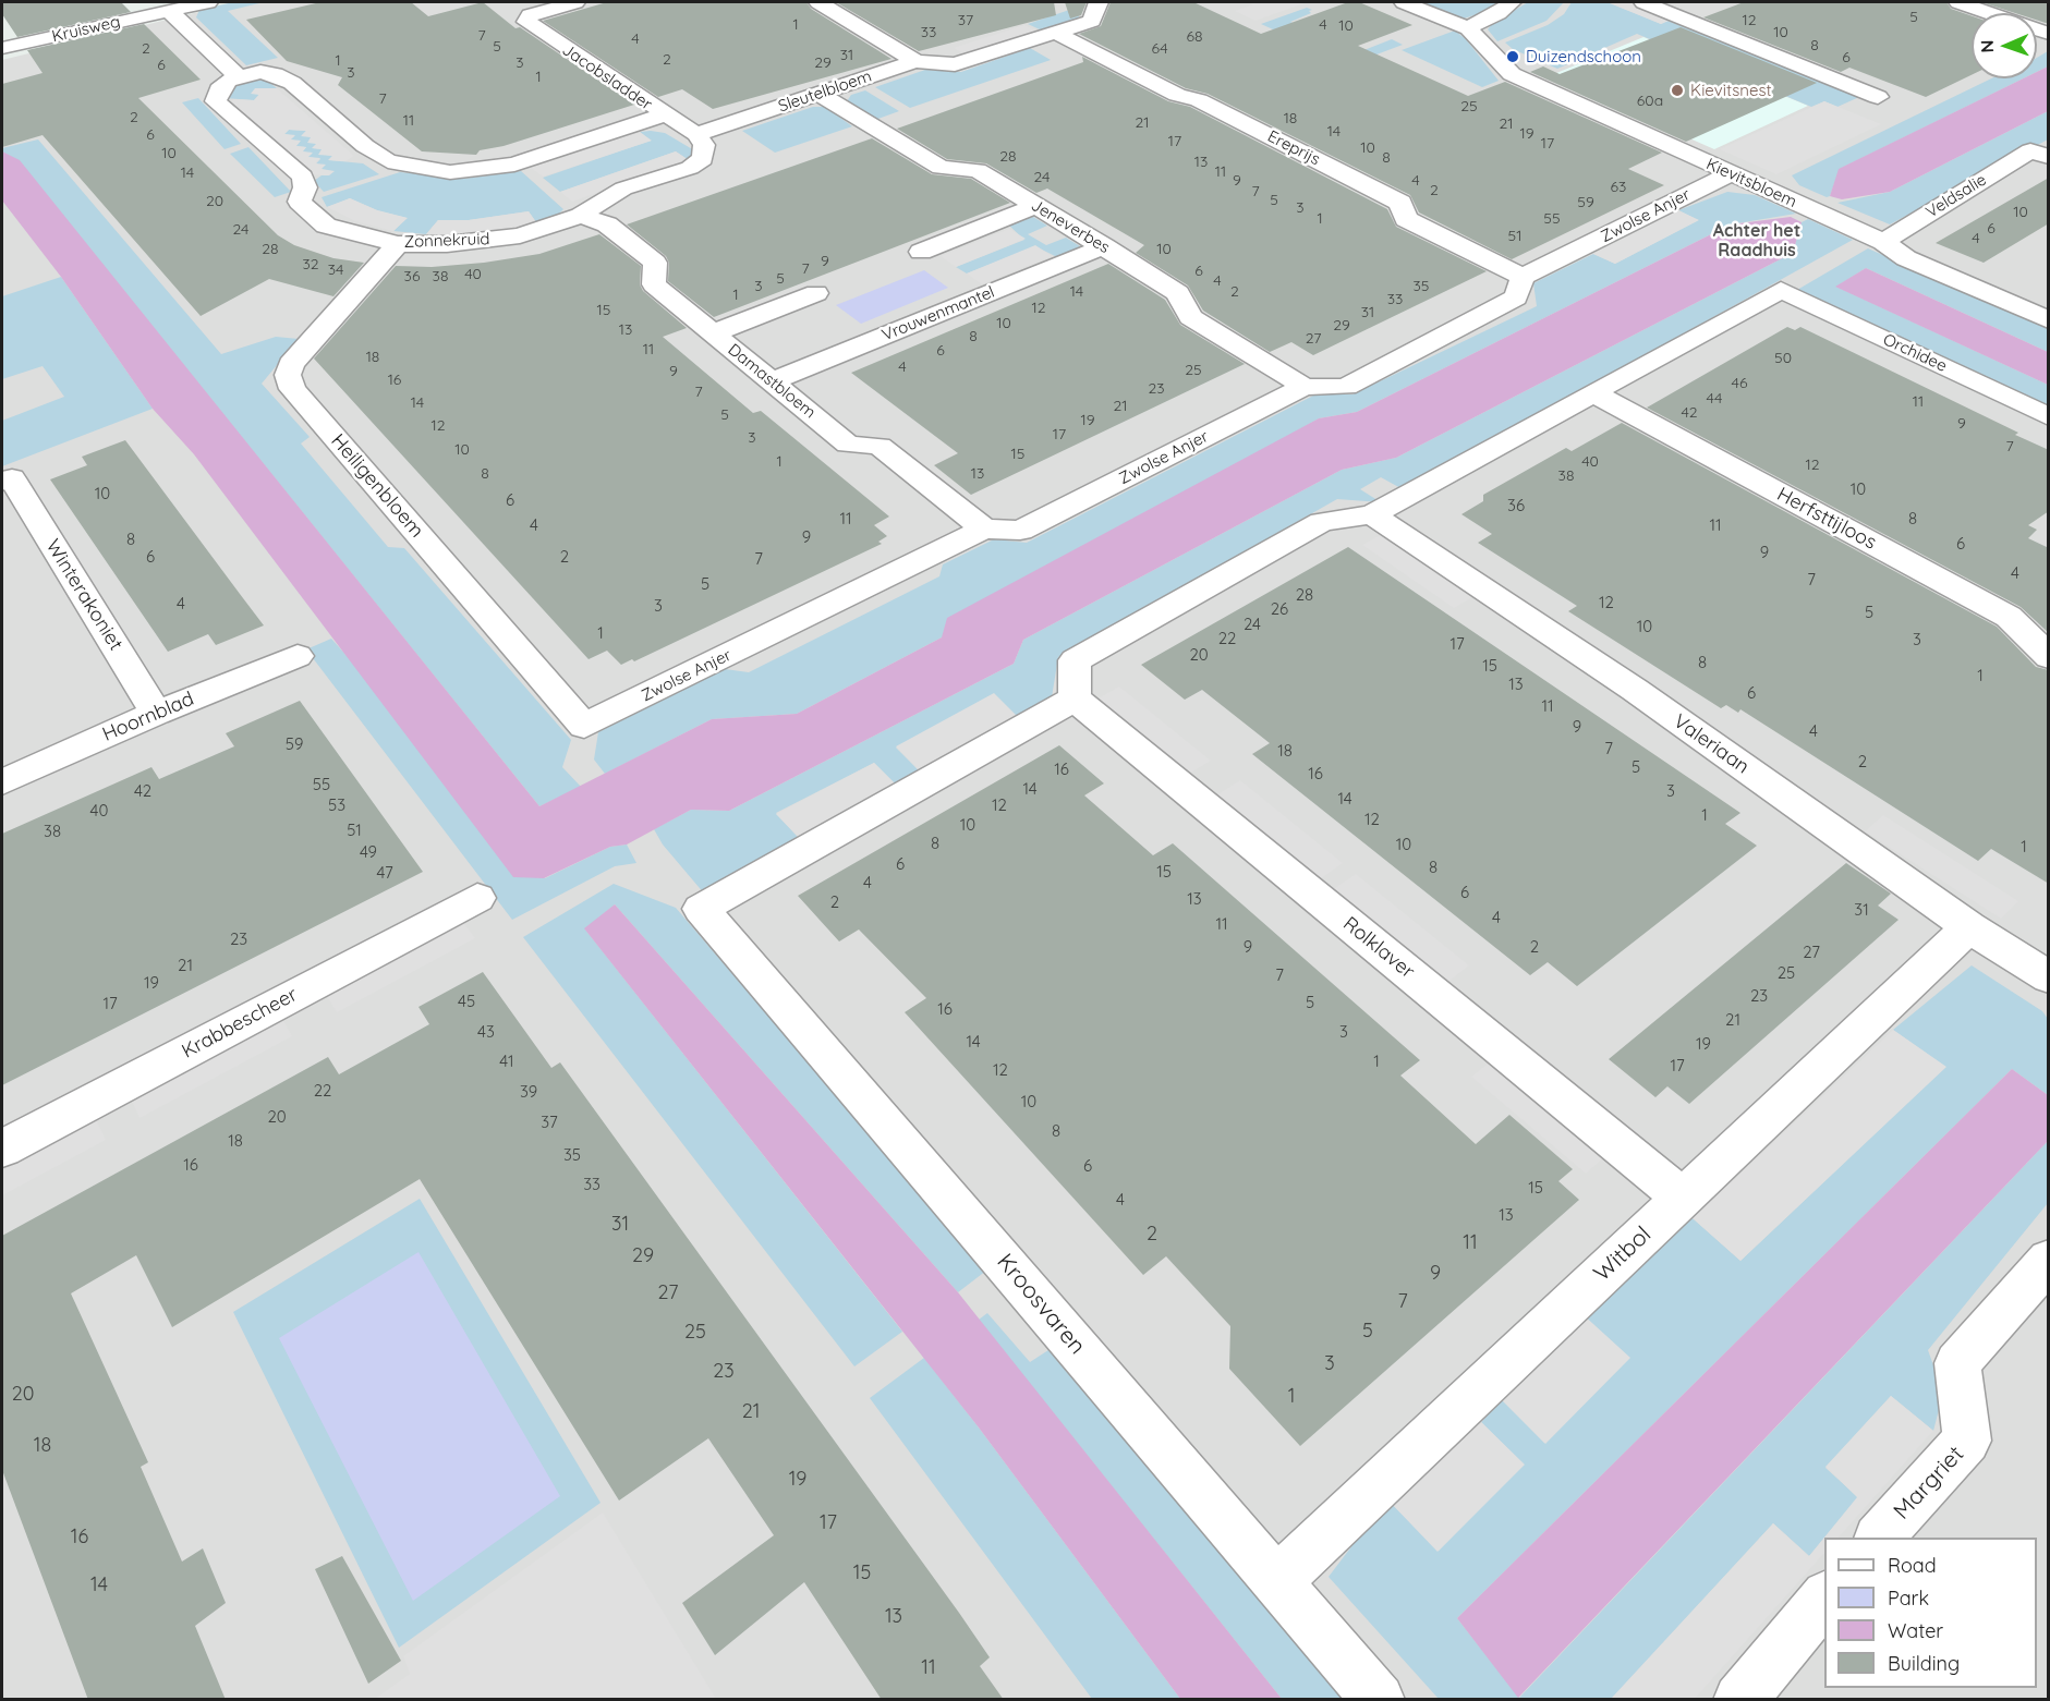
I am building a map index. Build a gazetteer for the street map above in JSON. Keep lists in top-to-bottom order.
{
  "streets": {
    "street": [
      "Kruisweg",
      "Jacobsladder",
      "Sleutelbloem",
      "Ereprijs",
      "Kievitsbloem",
      "Veldsalie",
      "Zwolse Anjer",
      "Jeneverbes",
      "Zonnekruid",
      "Vrouwenmantel",
      "Orchidee",
      "Damastbloem",
      "Heiligenbloem",
      "Herfsttijloos",
      "Winterakoniet",
      "Hoornblad",
      "Valeriaan",
      "Rolklaver",
      "Krabbescheer",
      "Witbol",
      "Kroosvaren",
      "Margriet"
    ]
  },
  "crossings": [
    ["Jacobsladder", "Sleutelbloem"],
    ["Sleutelbloem", "Ereprijs"],
    ["Sleutelbloem", "Jeneverbes"],
    ["Ereprijs", "Zwolse Anjer"],
    ["Kievitsbloem", "Veldsalie"],
    ["Kievitsbloem", "Zwolse Anjer"],
    ["Zwolse Anjer", "Jeneverbes"],
    ["Zwolse Anjer", "Damastbloem"],
    ["Zwolse Anjer", "Heiligenbloem"],
    ["Jeneverbes", "Vrouwenmantel"],
    ["Zonnekruid", "Damastbloem"],
    ["Zonnekruid", "Heiligenbloem"],
    ["Vrouwenmantel", "Damastbloem"],
    ["Orchidee", "Herfsttijloos"],
    ["Winterakoniet", "Hoornblad"],
    ["Valeriaan", "Witbol"],
    ["Rolklaver", "Witbol"],
    ["Rolklaver", "Kroosvaren"],
    ["Witbol", "Kroosvaren"]
  ],
  "districts": ["Achter het Raadhuis"],
  "places": ["Duizendschoon", "Kievitsnest"],
  "house_numbers": [
    "5",
    "37",
    "12",
    "1",
    "4",
    "10",
    "33",
    "10",
    "7",
    "68",
    "4",
    "8",
    "5",
    "2",
    "64",
    "31",
    "6",
    "2",
    "1",
    "3",
    "29",
    "6",
    "3",
    "1",
    "7",
    "60a",
    "25",
    "2",
    "18",
    "11",
    "21",
    "21",
    "14",
    "19",
    "6",
    "17",
    "17",
    "10",
    "10",
    "28",
    "8",
    "13",
    "11",
    "14",
    "24",
    "9",
    "4",
    "63",
    "2",
    "7",
    "5",
    "20",
    "59",
    "3",
    "10",
    "1",
    "55",
    "6",
    "24",
    "51",
    "4",
    "28",
    "10",
    "9",
    "32",
    "7",
    "34",
    "6",
    "40",
    "36",
    "38",
    "5",
    "4",
    "3",
    "35",
    "14",
    "2",
    "1",
    "33",
    "12",
    "15",
    "31",
    "10",
    "29",
    "13",
    "8",
    "27",
    "11",
    "6",
    "18",
    "50",
    "4",
    "25",
    "9",
    "16",
    "46",
    "23",
    "7",
    "44",
    "11",
    "14",
    "21",
    "42",
    "5",
    "19",
    "9",
    "12",
    "17",
    "3",
    "7",
    "10",
    "15",
    "1",
    "40",
    "12",
    "8",
    "13",
    "38",
    "10",
    "10",
    "6",
    "36",
    "11",
    "8",
    "4",
    "11",
    "9",
    "8",
    "6",
    "9",
    "6",
    "2",
    "7",
    "4",
    "7",
    "5",
    "28",
    "12",
    "4",
    "3",
    "26",
    "5",
    "24",
    "10",
    "1",
    "22",
    "3",
    "17",
    "20",
    "8",
    "15",
    "1",
    "13",
    "6",
    "11",
    "9",
    "4",
    "59",
    "7",
    "18",
    "2",
    "5",
    "16",
    "16",
    "55",
    "14",
    "42",
    "3",
    "14",
    "53",
    "12",
    "40",
    "1",
    "12",
    "10",
    "51",
    "38",
    "8",
    "10",
    "1",
    "49",
    "6",
    "8",
    "15",
    "47",
    "4",
    "6",
    "13",
    "2",
    "31",
    "4",
    "11",
    "23",
    "9",
    "2",
    "27",
    "21",
    "25",
    "7",
    "19",
    "23",
    "45",
    "5",
    "17",
    "16",
    "21",
    "43",
    "3",
    "14",
    "19",
    "41",
    "1",
    "17",
    "12",
    "22",
    "39",
    "10",
    "20",
    "37",
    "8",
    "18",
    "35",
    "16",
    "6",
    "33",
    "15",
    "4",
    "13",
    "31",
    "2",
    "11",
    "29",
    "9",
    "27",
    "7",
    "5",
    "25",
    "3",
    "23",
    "20",
    "1",
    "21",
    "18",
    "19",
    "17",
    "16",
    "15",
    "14",
    "13",
    "11"
  ],
  "legend": [
    "Road",
    "Park",
    "Water",
    "Building"
  ],
  "north": "left"
}
